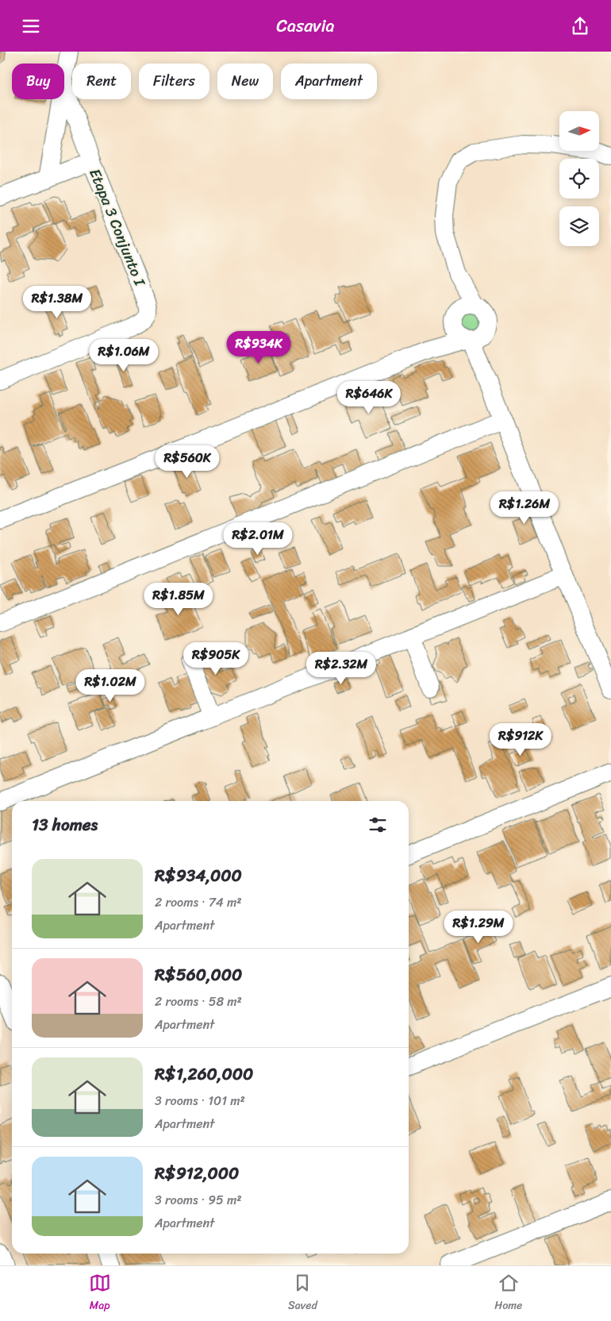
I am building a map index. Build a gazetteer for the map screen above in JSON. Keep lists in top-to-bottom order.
{
  "streets": {
    "street": ["Etapa 3 Conjunto I"]
  },
  "north": "right",
  "page": {
    "header": "Casavia",
    "chip": [
      "Buy",
      "Rent",
      "Filters",
      "New",
      "Apartment"
    ],
    "price": [
      "R$1.38M",
      "R$934K",
      "R$1.06M",
      "R$646K",
      "R$560K",
      "R$1.26M",
      "R$2.01M",
      "R$1.85M",
      "R$905K",
      "R$2.32M",
      "R$1.02M",
      "R$912K",
      "R$1.29M"
    ],
    "heading": "13 homes",
    "list": [
      {
        "name": "R$934,000",
        "note": "2 rooms · 74 m² · Apartment"
      },
      {
        "name": "R$560,000",
        "note": "2 rooms · 58 m² · Apartment"
      },
      {
        "name": "R$1,260,000",
        "note": "3 rooms · 101 m² · Apartment"
      },
      {
        "name": "R$912,000",
        "note": "3 rooms · 95 m² · Apartment"
      }
    ],
    "tabs": ["Map", "Saved", "Home"]
  }
}
